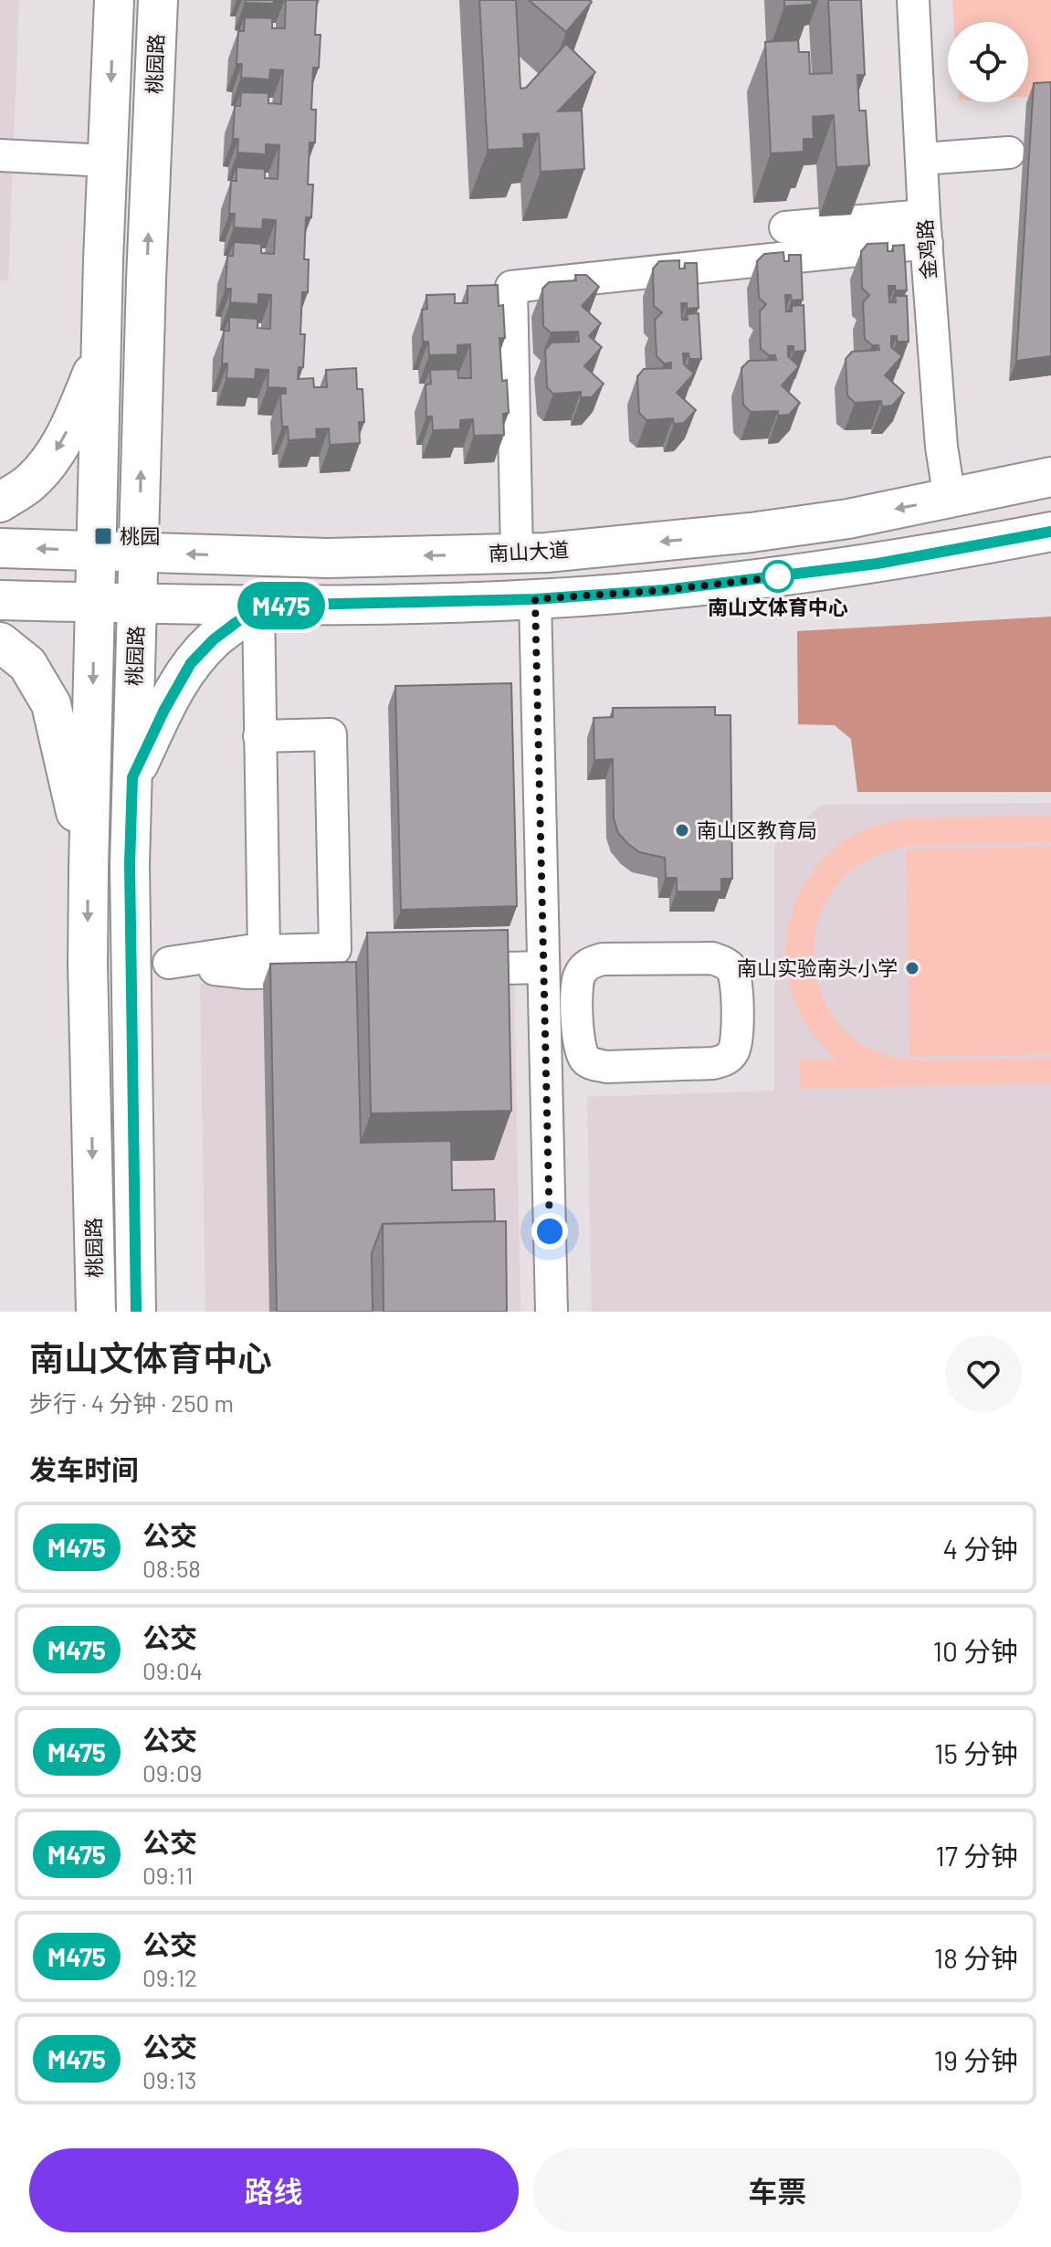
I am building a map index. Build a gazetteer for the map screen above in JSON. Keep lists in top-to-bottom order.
{
  "streets": {
    "main road": ["桃园路", "南山大道"],
    "street": ["金鸡路"]
  },
  "crossings": [
    ["桃园路", "南山大道"],
    ["金鸡路", "南山大道"]
  ],
  "places": {
    "transit": ["桃园"],
    "other": ["南山文体育中心", "南山区教育局", "南山实验南头小学"]
  },
  "lines": ["bus line M475"],
  "page": {
    "on_map": "M475",
    "heading": [
      ["南山文体育中心", "步行 · 4 分钟 · 250 m"],
      "发车时间"
    ],
    "list": [
      {
        "mark": "M475",
        "name": "公交",
        "note": "08:58",
        "value": "4 分钟"
      },
      {
        "mark": "M475",
        "name": "公交",
        "note": "09:04",
        "value": "10 分钟"
      },
      {
        "mark": "M475",
        "name": "公交",
        "note": "09:09",
        "value": "15 分钟"
      },
      {
        "mark": "M475",
        "name": "公交",
        "note": "09:11",
        "value": "17 分钟"
      },
      {
        "mark": "M475",
        "name": "公交",
        "note": "09:12",
        "value": "18 分钟"
      },
      {
        "mark": "M475",
        "name": "公交",
        "note": "09:13",
        "value": "19 分钟"
      }
    ],
    "buttons": ["路线", "车票"]
  }
}
